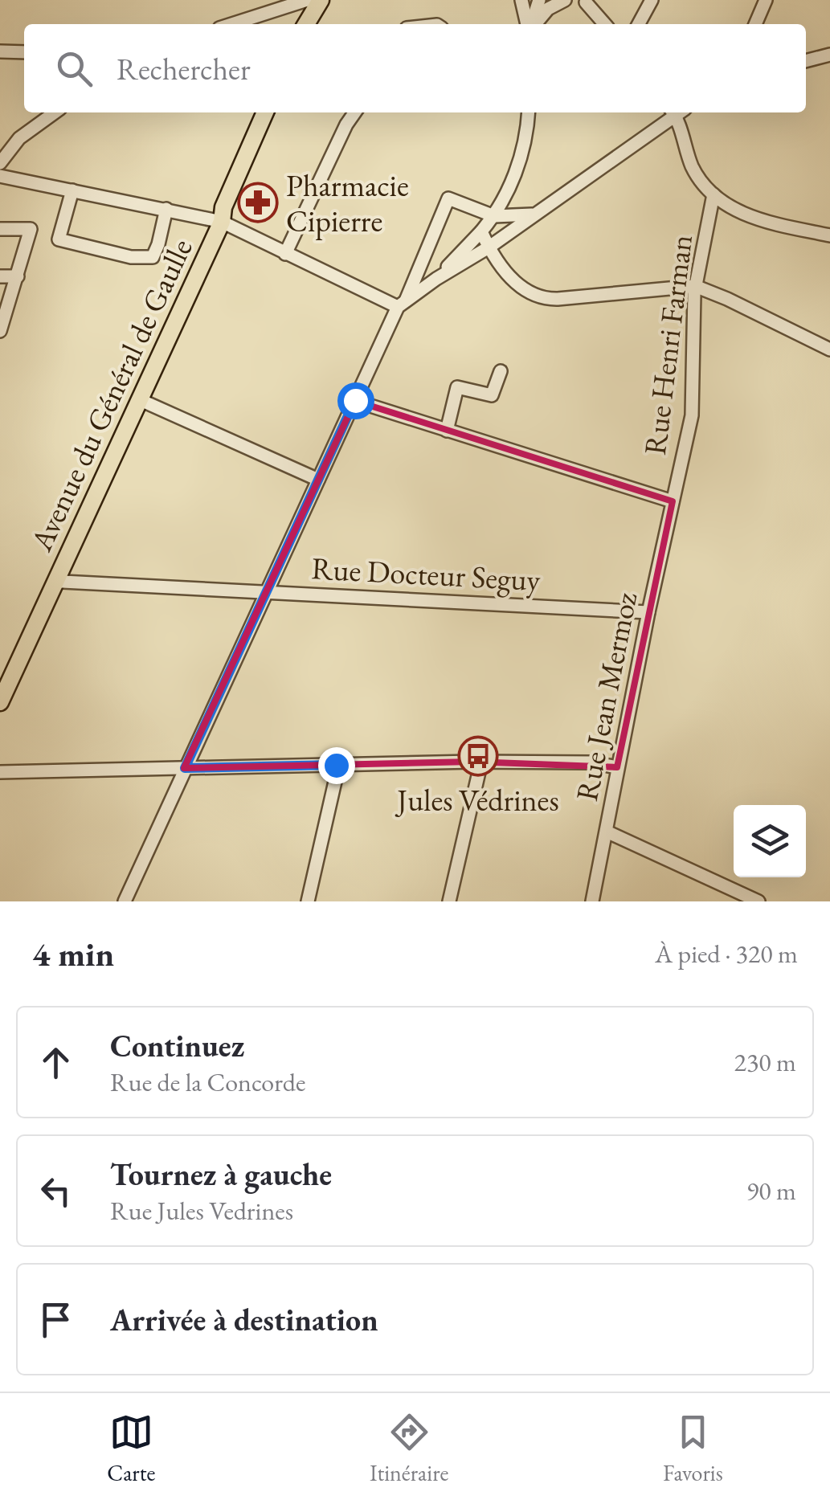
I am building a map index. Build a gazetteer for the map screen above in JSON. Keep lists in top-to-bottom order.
{
  "streets": {
    "main road": ["Avenue du Général de Gaulle"],
    "street": ["Rue Henri Farman", "Rue Docteur Seguy", "Rue Jean Mermoz"]
  },
  "crossings": [
    ["Rue Henri Farman", "Rue Jean Mermoz"],
    ["Avenue du Général de Gaulle", "Rue Docteur Seguy"],
    ["Rue Docteur Seguy", "Rue Jean Mermoz"]
  ],
  "places": {
    "pharmacy": ["Pharmacie Cipierre"],
    "bus stop": ["Jules Védrines"]
  },
  "page": {
    "search": "Rechercher",
    "heading": ["4 min", "À pied · 320 m"],
    "list": [
      ["Continuez", "Rue de la Concorde", "230 m"],
      ["Tournez à gauche", "Rue Jules Vedrines", "90 m"],
      "Arrivée à destination"
    ],
    "nav": ["Carte", "Itinéraire", "Favoris"]
  }
}
